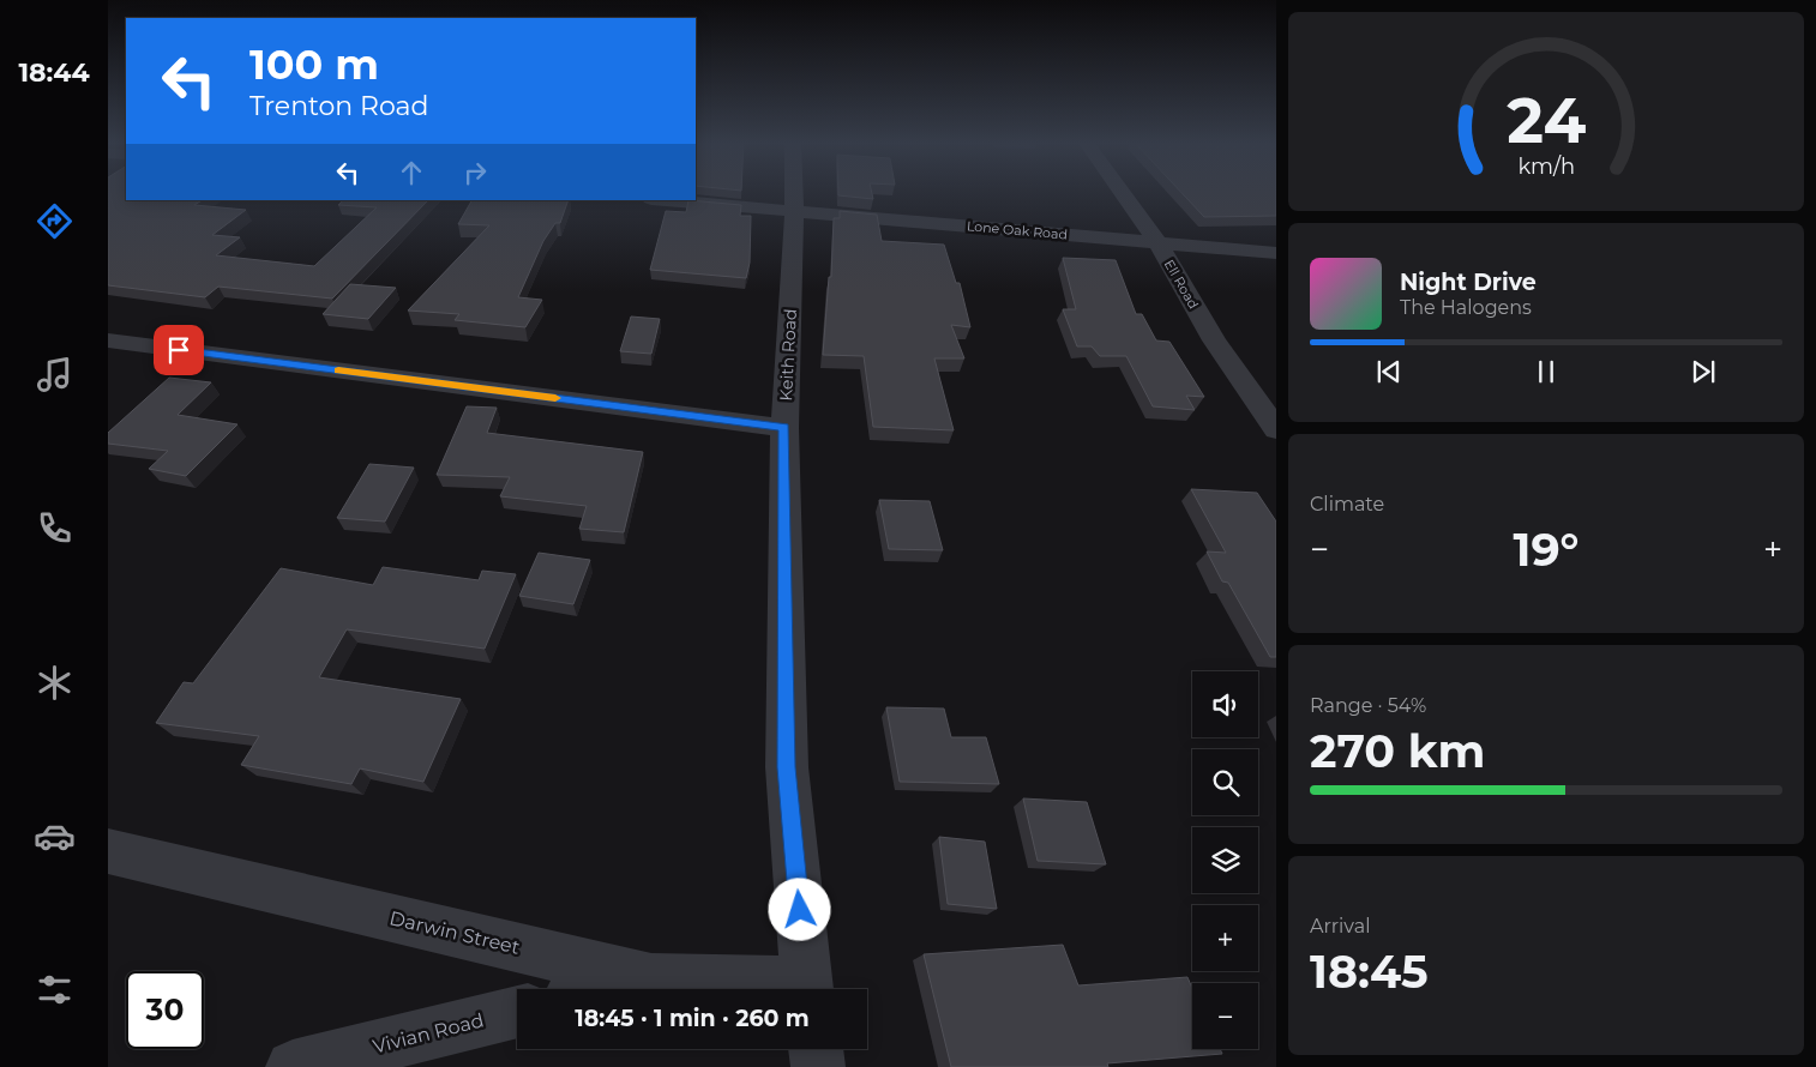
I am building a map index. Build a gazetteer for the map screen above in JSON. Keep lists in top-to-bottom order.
{
  "streets": {
    "street": [
      "Lone Oak Road",
      "Ell Road",
      "Keith Road",
      "Darwin Street",
      "Vivian Road"
    ]
  },
  "crossings": [
    ["Lone Oak Road", "Ell Road"],
    ["Lone Oak Road", "Keith Road"]
  ],
  "page": {
    "tabs": "18:44",
    "turn": ["100 m", "Trenton Road"],
    "song": ["Night Drive", "The Halogens"],
    "tile": [
      "Climate",
      ["Range · 54%", "270 km"],
      ["Arrival", "18:45"]
    ],
    "heat": ["−", "19°", "+"],
    "map_buttons": ["+", "−"],
    "limit": "30",
    "trip": "18:45 · 1 min · 260 m",
    "gauge": ["24", "km/h"]
  }
}
